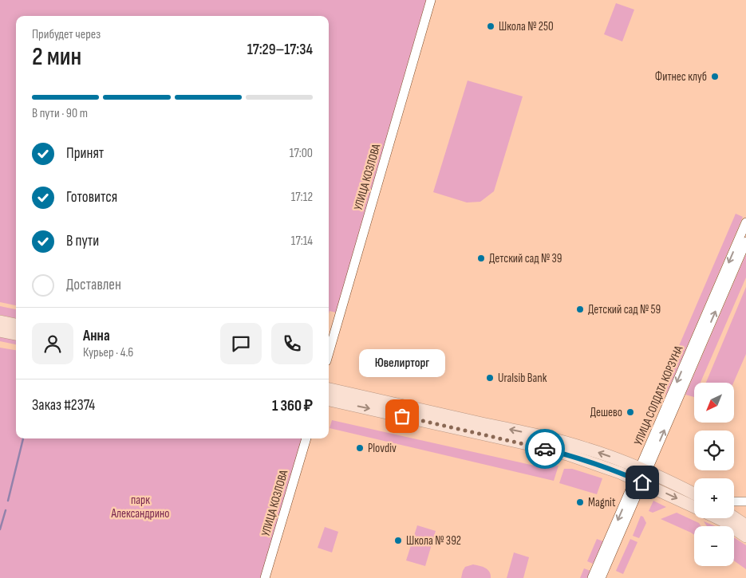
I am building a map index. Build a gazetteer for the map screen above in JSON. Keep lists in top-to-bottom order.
{
  "streets": {
    "street": ["УЛИЦА КОЗЛОВА", "УЛИЦА СОЛДАТА КОРЗУНА"]
  },
  "parks": ["парк Александрино"],
  "places": [
    "Школа № 250",
    "Фитнес клуб",
    "Детский сад № 39",
    "Детский сад № 59",
    "Uralsib Bank",
    "Дешево",
    "Ювелирторг",
    "Plovdiv",
    "Magnit",
    "Школа № 392"
  ],
  "north": "bottom left",
  "page": {
    "heading": ["2 мин", "Прибудет через", "17:29–17:34"],
    "panel": [
      "Анна",
      "Курьер · 4.6",
      "Заказ #2374",
      "1 360 ₽"
    ],
    "bar": "В пути · 90 m",
    "list": [
      ["Принят", "17:00"],
      ["Готовится", "17:12"],
      ["В пути", "17:14"],
      "Доставлен"
    ],
    "bubble": "Ювелирторг",
    "map_buttons": ["+", "−"]
  }
}
